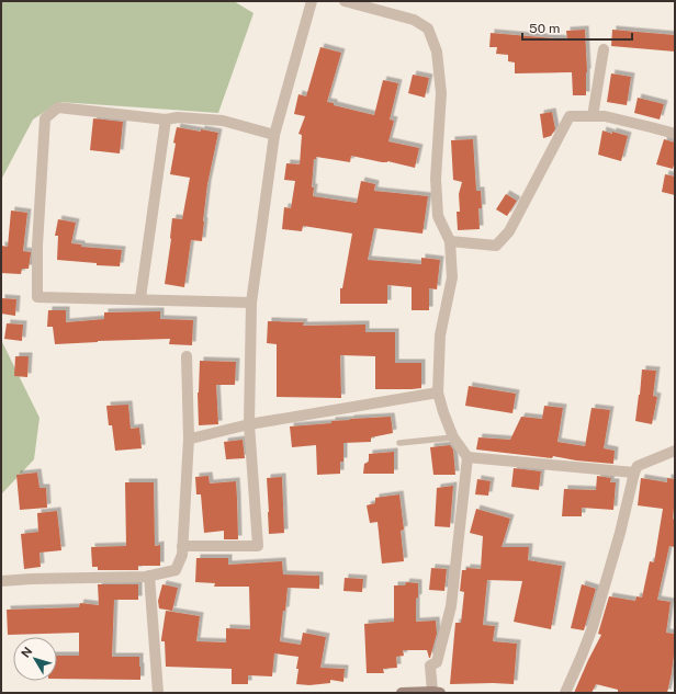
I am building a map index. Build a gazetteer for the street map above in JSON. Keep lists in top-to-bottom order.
{
  "scale_bar": "50 m",
  "north": "top left"
}
